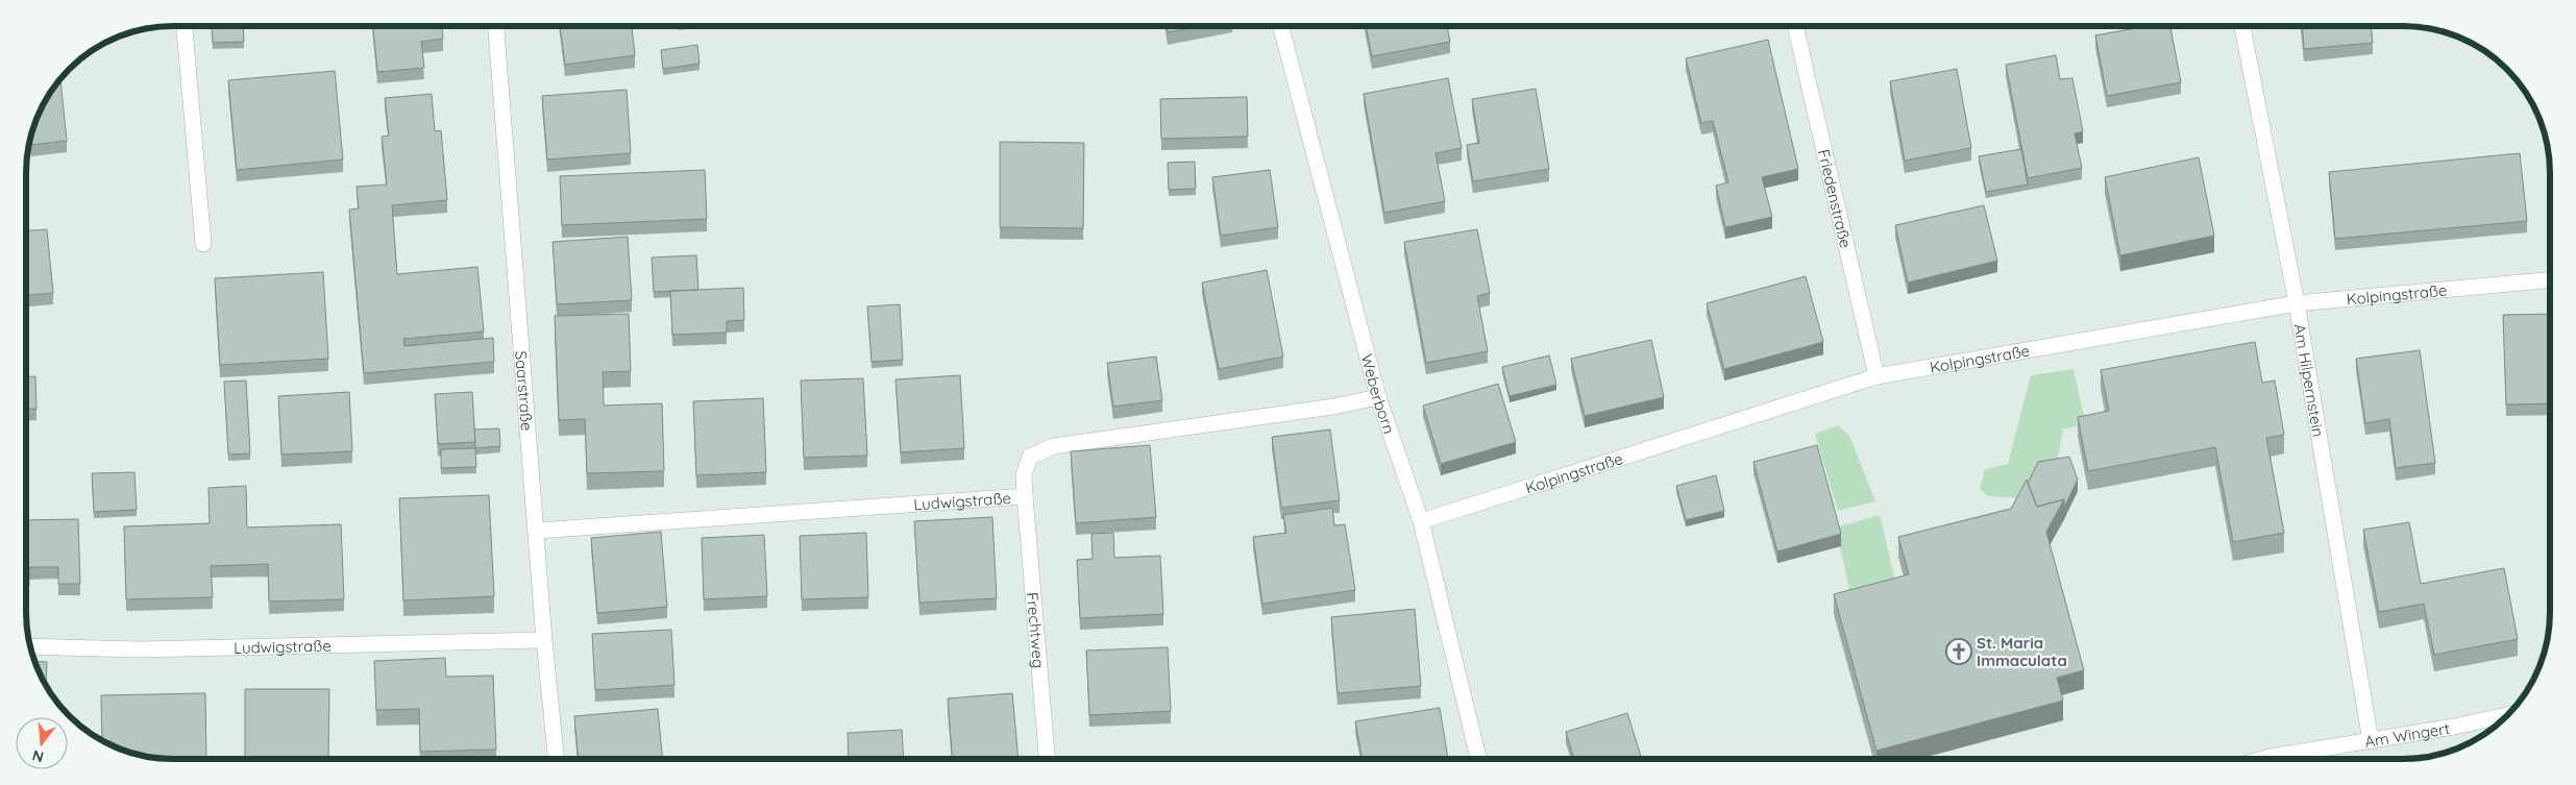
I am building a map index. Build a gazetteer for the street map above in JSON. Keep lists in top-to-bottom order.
{
  "streets": {
    "street": [
      "Friedenstraße",
      "Kolpingstraße",
      "Am Hilpernstein",
      "Saarstraße",
      "Weberborn",
      "Ludwigstraße",
      "Frechtweg",
      "Am Wingert"
    ]
  },
  "crossings": [
    ["Friedenstraße", "Kolpingstraße"],
    ["Kolpingstraße", "Am Hilpernstein"],
    ["Kolpingstraße", "Weberborn"],
    ["Am Hilpernstein", "Am Wingert"],
    ["Saarstraße", "Ludwigstraße"],
    ["Weberborn", "Ludwigstraße"],
    ["Ludwigstraße", "Frechtweg"]
  ],
  "places": {
    "church": ["St. Maria Immaculata"]
  },
  "north": "bottom"
}
